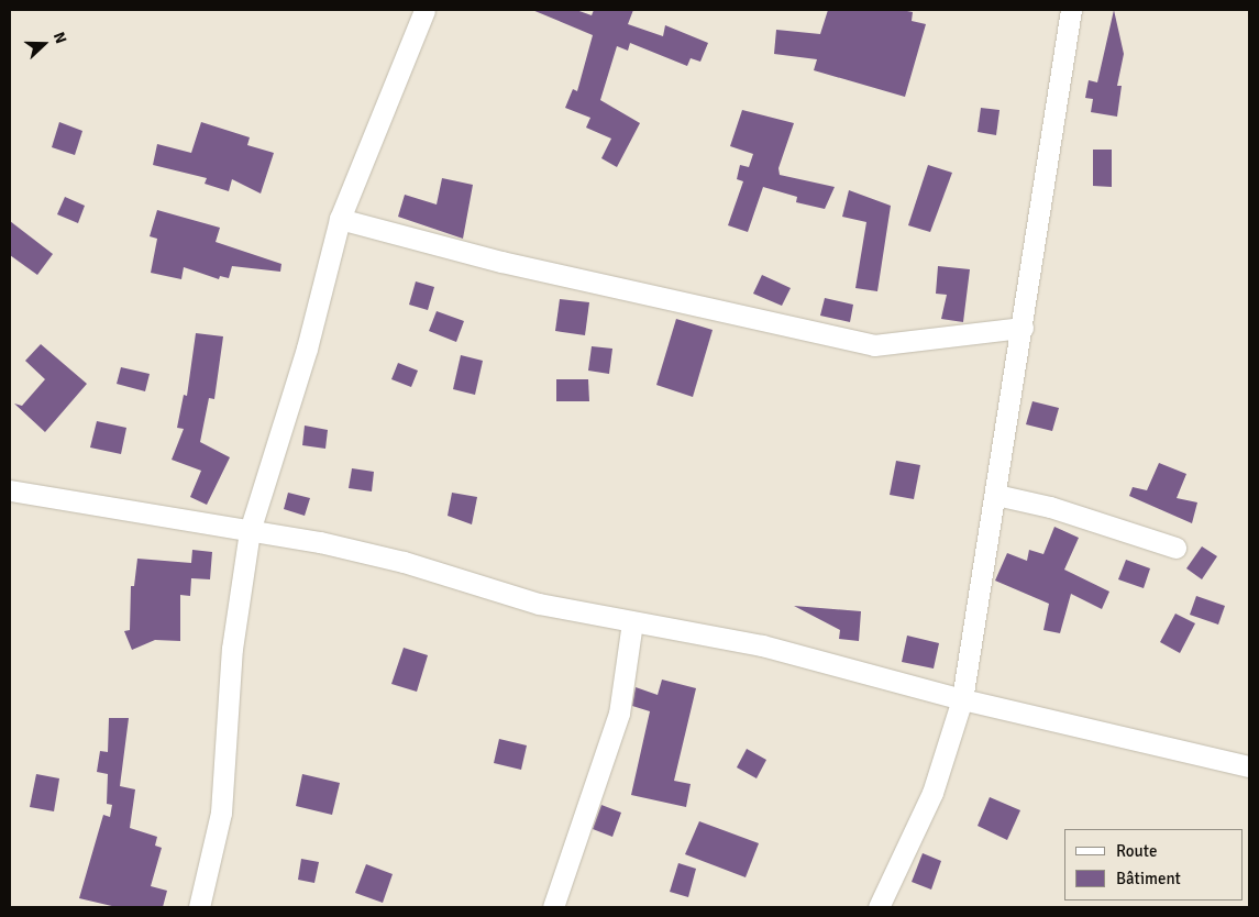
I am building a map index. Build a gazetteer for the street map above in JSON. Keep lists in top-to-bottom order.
{
  "legend": ["Route", "Bâtiment"],
  "north": "right"
}
